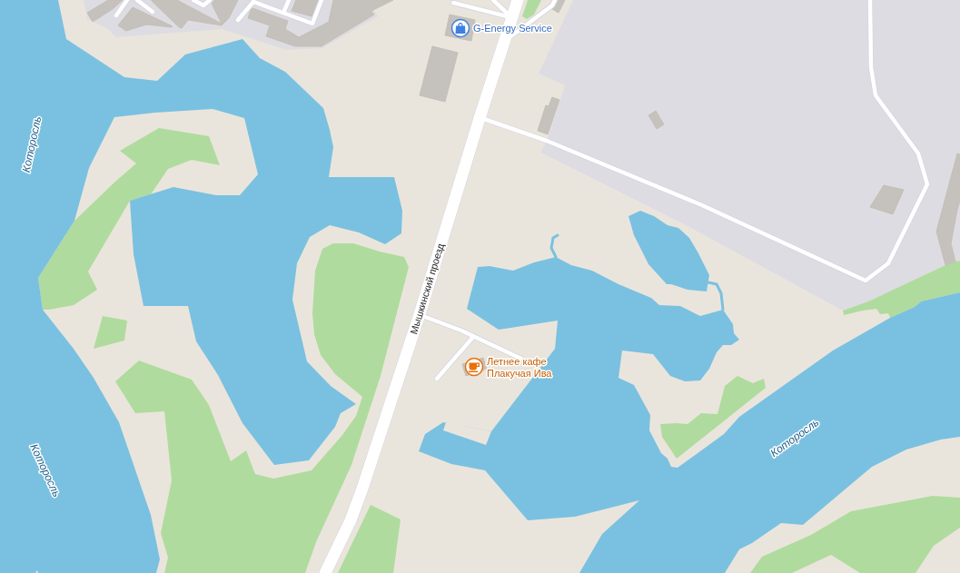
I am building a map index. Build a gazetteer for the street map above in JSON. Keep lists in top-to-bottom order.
{
  "streets": {
    "main road": ["Мышкинский проезд"]
  },
  "water": ["Которосль"],
  "places": {
    "shop": ["G-Energy Service"],
    "cafe": ["Летнее кафе Плакучая Ива"]
  }
}
